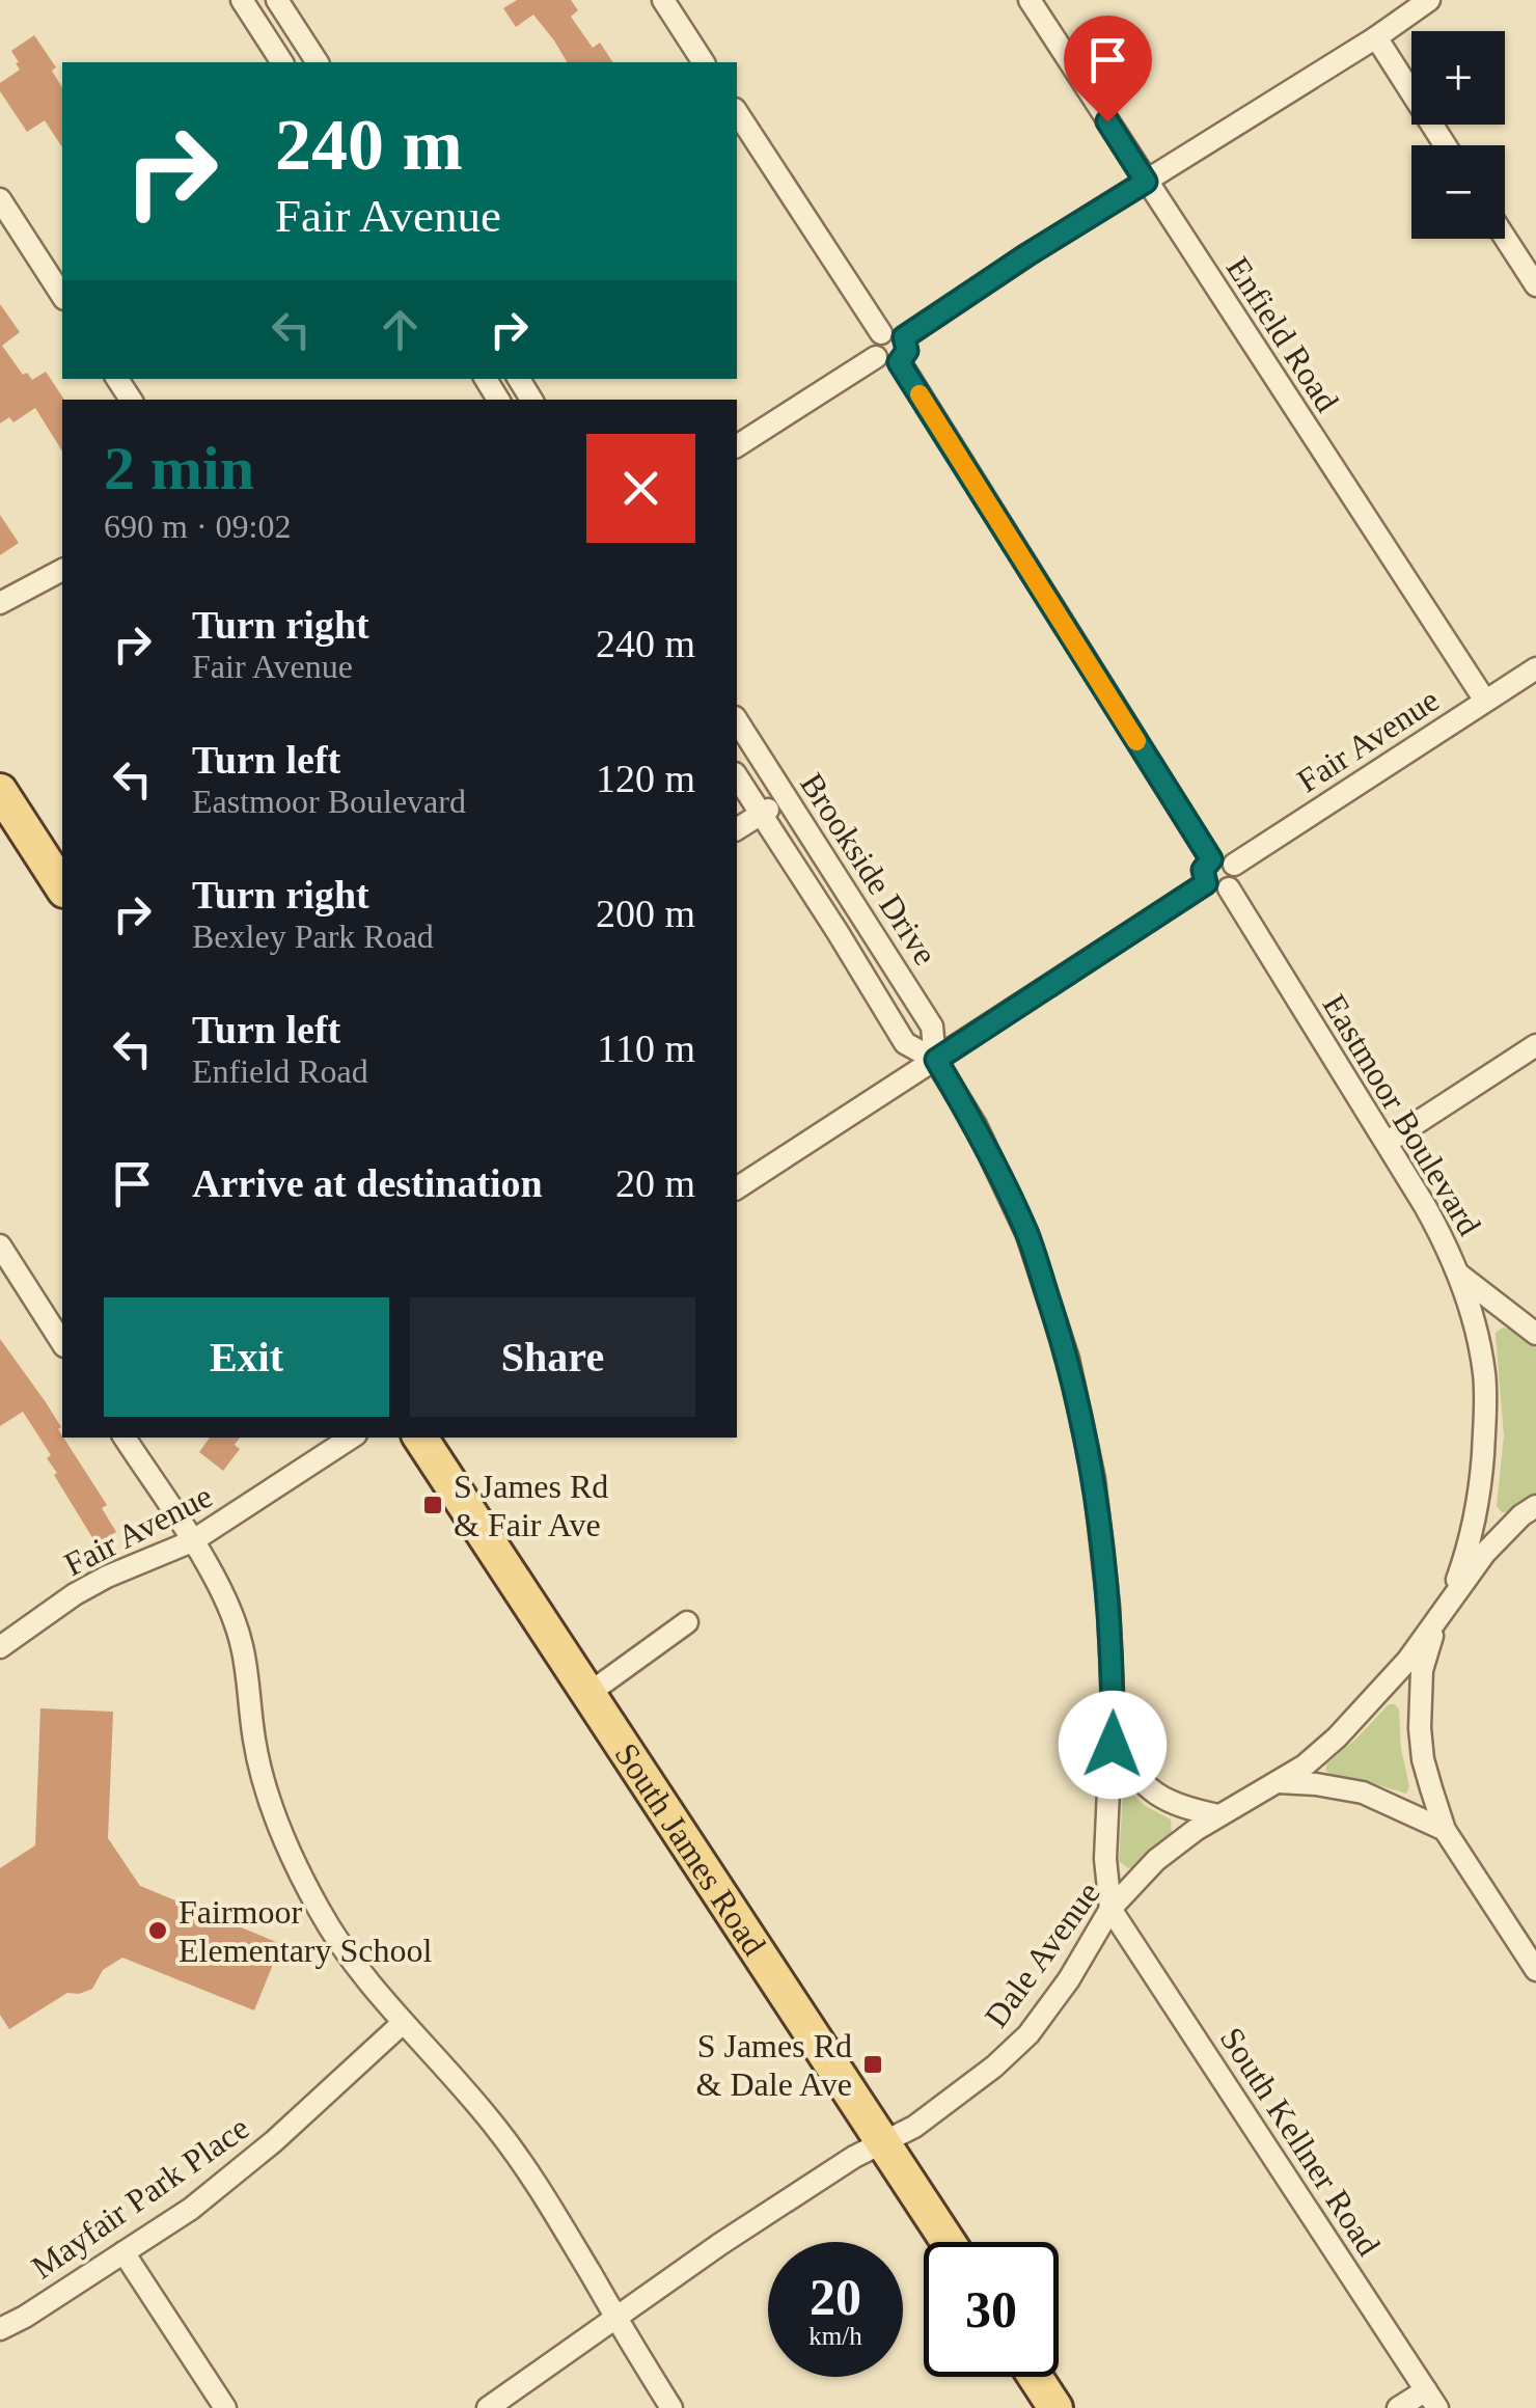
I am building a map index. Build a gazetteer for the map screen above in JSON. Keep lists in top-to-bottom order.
{
  "streets": {
    "main road": ["South James Road"],
    "street": [
      "Enfield Road",
      "Fair Avenue",
      "Brookside Drive",
      "Eastmoor Boulevard",
      "Dale Avenue",
      "South Kellner Road",
      "Mayfair Park Place"
    ]
  },
  "crossings": [
    ["Enfield Road", "Fair Avenue"],
    ["Fair Avenue", "Eastmoor Boulevard"],
    ["Brookside Drive", "Dale Avenue"],
    ["Brookside Drive", "South Kellner Road"],
    ["Eastmoor Boulevard", "Dale Avenue"],
    ["South James Road", "Dale Avenue"],
    ["Dale Avenue", "South Kellner Road"]
  ],
  "places": {
    "transit": ["S James Rd & Fair Ave", "S James Rd & Dale Ave"],
    "other": ["Fairmoor Elementary School"]
  },
  "page": {
    "map_buttons": ["+", "−"],
    "turn": ["240 m", "Fair Avenue"],
    "heading": ["2 min", "690 m · 09:02"],
    "list": [
      {
        "name": "Turn right",
        "note": "Fair Avenue",
        "value": "240 m"
      },
      {
        "name": "Turn left",
        "note": "Eastmoor Boulevard",
        "value": "120 m"
      },
      {
        "name": "Turn right",
        "note": "Bexley Park Road",
        "value": "200 m"
      },
      {
        "name": "Turn left",
        "note": "Enfield Road",
        "value": "110 m"
      },
      {
        "name": "Arrive at destination",
        "value": "20 m"
      }
    ],
    "buttons": ["Exit", "Share"],
    "speed": "20 km/h",
    "limit": "30"
  }
}
